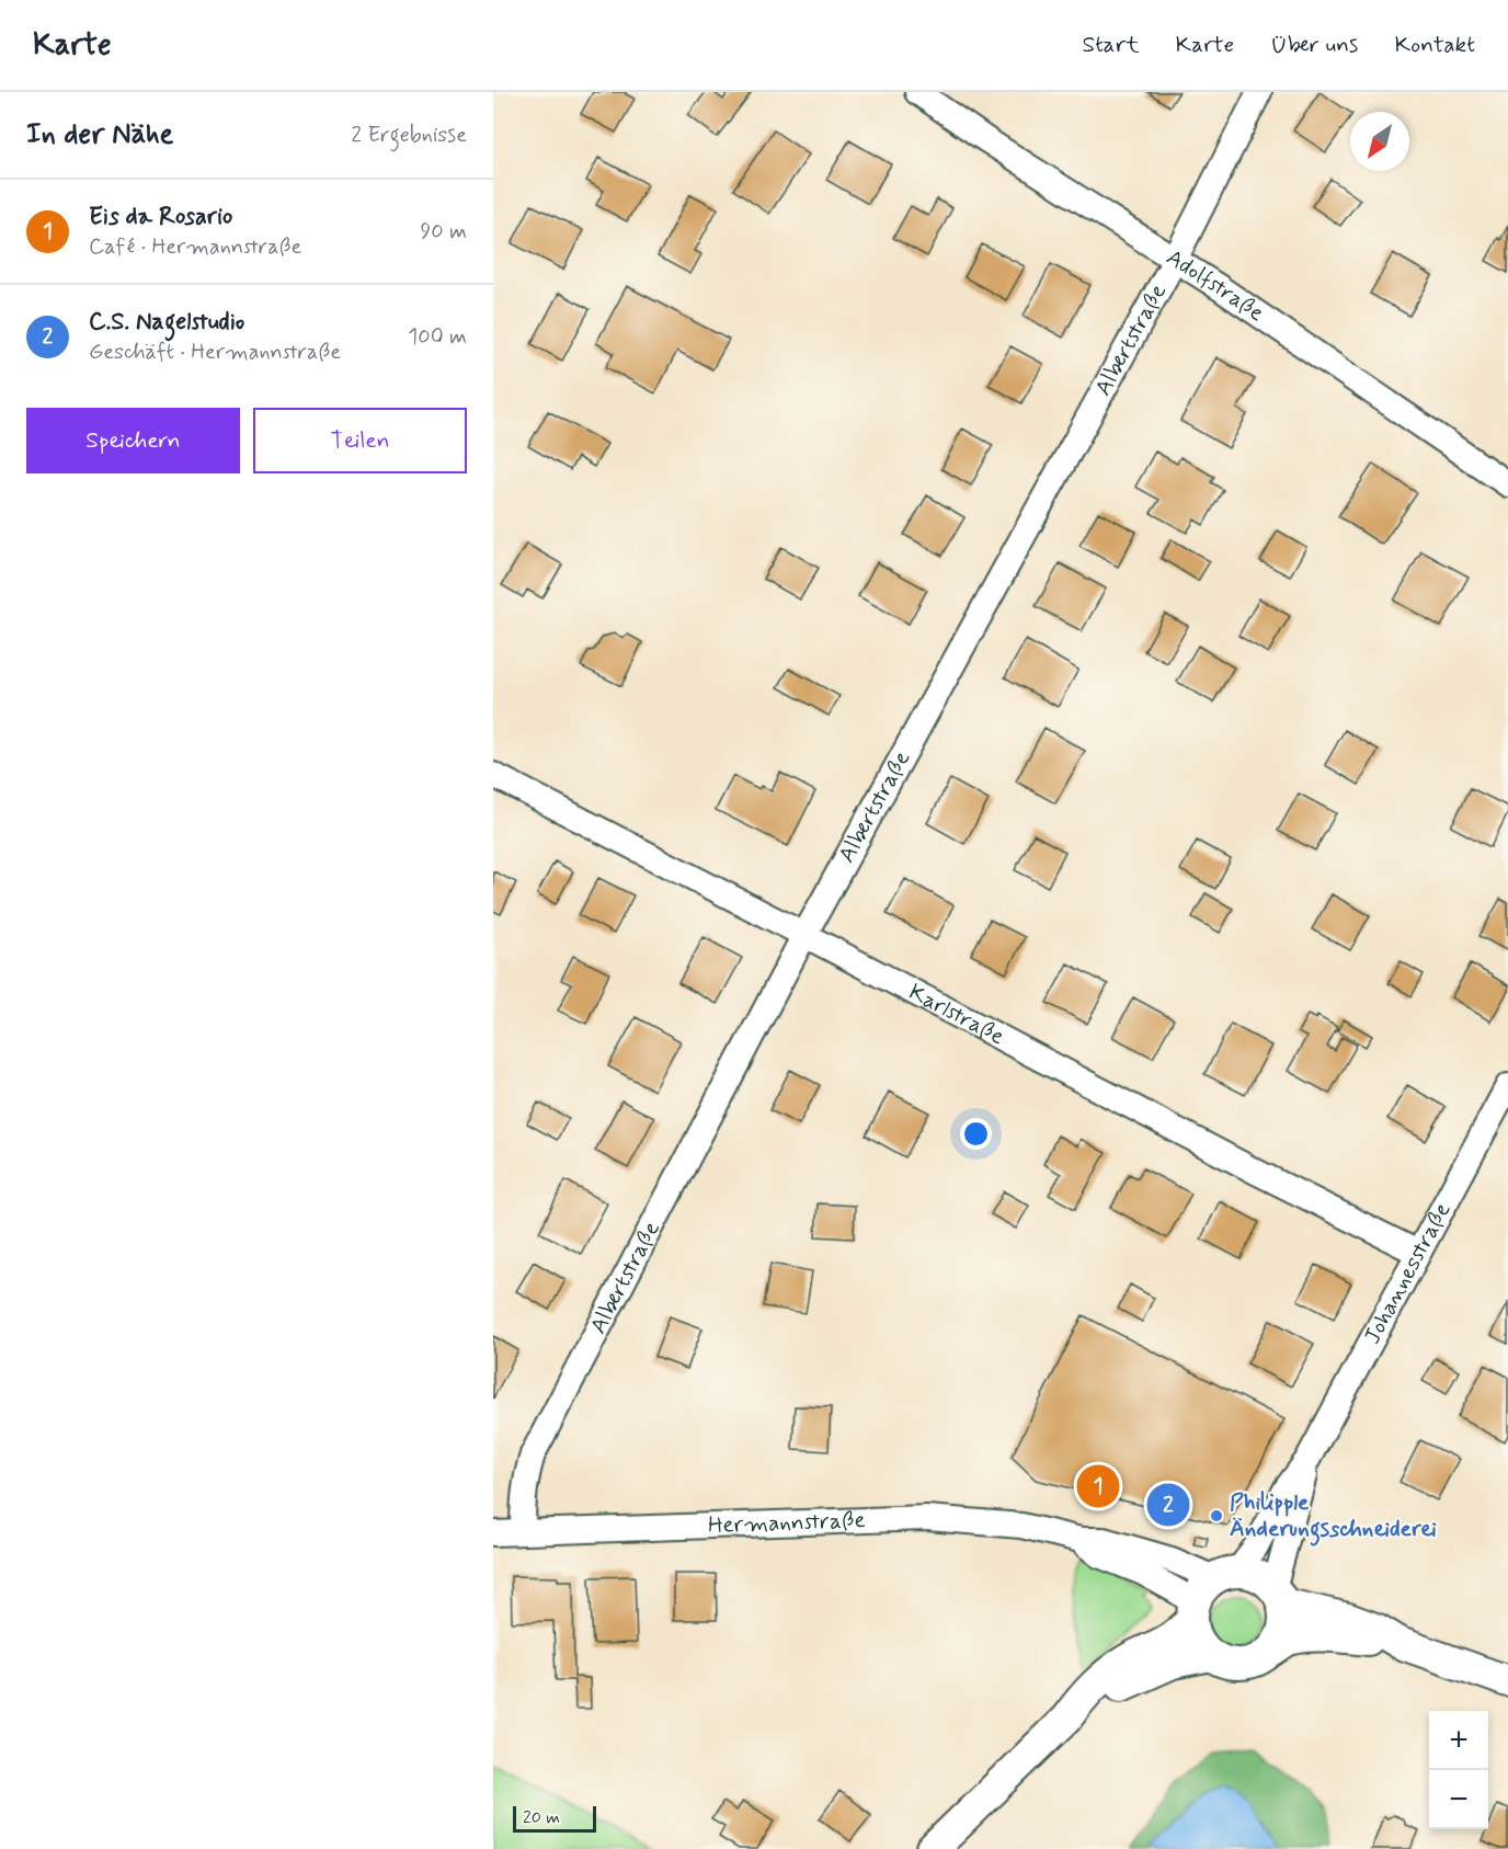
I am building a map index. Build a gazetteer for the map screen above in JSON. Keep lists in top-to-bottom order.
{
  "streets": {
    "street": [
      "Adolfstraße",
      "Albertstraße",
      "Karlstraße",
      "Johannesstraße",
      "Hermannstraße"
    ]
  },
  "crossings": [
    ["Adolfstraße", "Albertstraße"],
    ["Albertstraße", "Karlstraße"],
    ["Albertstraße", "Hermannstraße"],
    ["Karlstraße", "Johannesstraße"],
    ["Johannesstraße", "Hermannstraße"]
  ],
  "places": ["Philipple Änderungsschneiderei"],
  "scale_bar": "20 m",
  "north": "bottom left",
  "page": {
    "header": "Karte",
    "nav": [
      "Start",
      "Karte",
      "Über uns",
      "Kontakt"
    ],
    "heading": ["In der Nähe", "2 Ergebnisse"],
    "list": [
      {
        "mark": "1",
        "name": "Eis da Rosario",
        "note": "Café · Hermannstraße",
        "value": "90 m"
      },
      {
        "mark": "2",
        "name": "C.S. Nagelstudio",
        "note": "Geschäft · Hermannstraße",
        "value": "100 m"
      }
    ],
    "buttons": ["Speichern", "Teilen"],
    "pins": ["1", "2"],
    "map_buttons": ["+", "−"],
    "scale": "20 m"
  }
}
